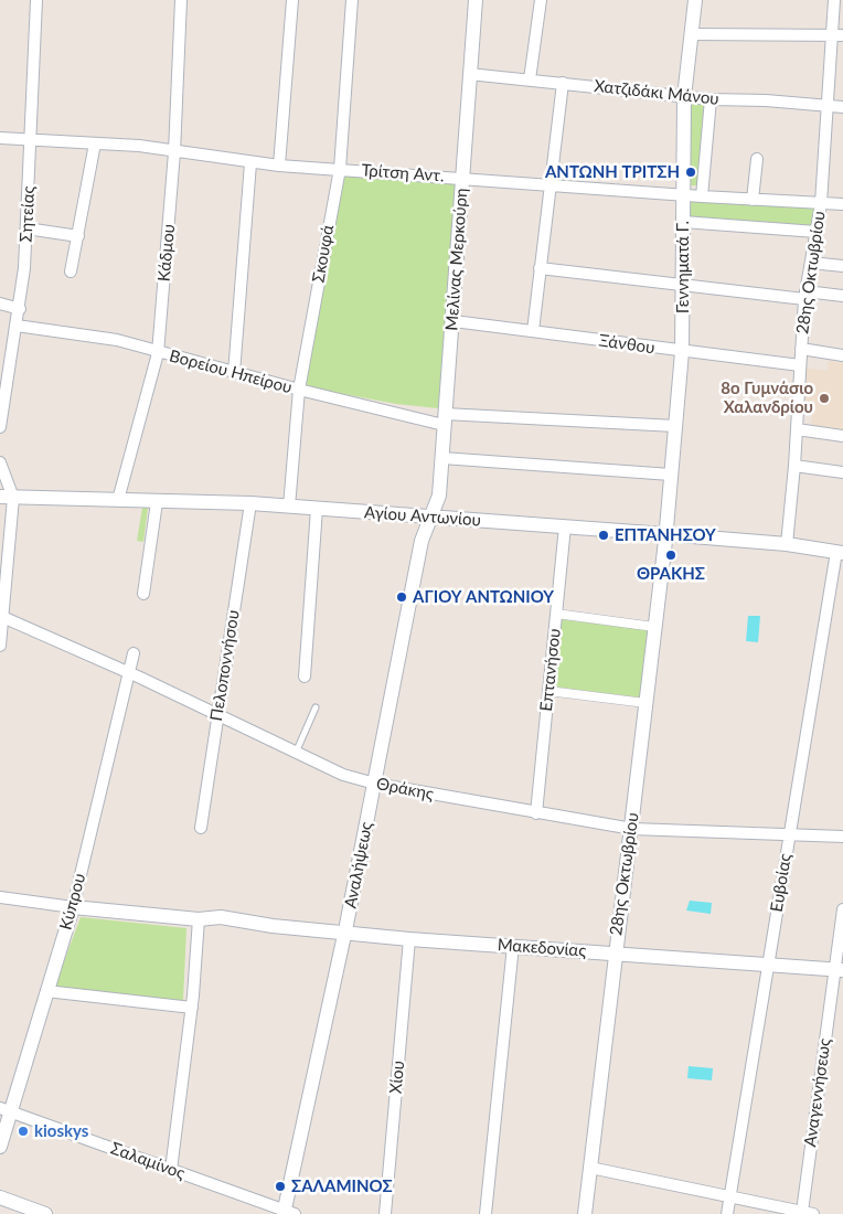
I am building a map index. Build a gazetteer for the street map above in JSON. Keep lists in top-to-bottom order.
{
  "streets": {
    "street": [
      "Χατζιδάκι Μάνου",
      "Τρίτση Αντ.",
      "Σητείας",
      "Κάδμου",
      "Σκουφά",
      "Μελίνας Μερκούρη",
      "Γεννηματά Γ.",
      "28ης Οκτωβρίου",
      "Ξάνθου",
      "Βορείου Ηπείρου",
      "Αγίου Αντωνίου",
      "Πελοποννήσου",
      "Επτανήσου",
      "Θράκης",
      "Αναλήψεως",
      "Ευβοίας",
      "Κύπρου",
      "Μακεδονίας",
      "Χίου",
      "Αναγεννήσεως",
      "Σαλαμίνος"
    ]
  },
  "crossings": [
    ["Χατζιδάκι Μάνου", "Μελίνας Μερκούρη"],
    ["Χατζιδάκι Μάνου", "Γεννηματά Γ."],
    ["Χατζιδάκι Μάνου", "28ης Οκτωβρίου"],
    ["Τρίτση Αντ.", "Σητείας"],
    ["Τρίτση Αντ.", "Κάδμου"],
    ["Τρίτση Αντ.", "Σκουφά"],
    ["Τρίτση Αντ.", "Μελίνας Μερκούρη"],
    ["Τρίτση Αντ.", "Γεννηματά Γ."],
    ["Τρίτση Αντ.", "28ης Οκτωβρίου"],
    ["Σητείας", "Βορείου Ηπείρου"],
    ["Κάδμου", "Βορείου Ηπείρου"],
    ["Κάδμου", "Αγίου Αντωνίου"],
    ["Σκουφά", "Βορείου Ηπείρου"],
    ["Σκουφά", "Αγίου Αντωνίου"],
    ["Μελίνας Μερκούρη", "Ξάνθου"],
    ["Μελίνας Μερκούρη", "Βορείου Ηπείρου"],
    ["Μελίνας Μερκούρη", "Αγίου Αντωνίου"],
    ["Μελίνας Μερκούρη", "Αναλήψεως"],
    ["Γεννηματά Γ.", "28ης Οκτωβρίου"],
    ["Γεννηματά Γ.", "Ξάνθου"],
    ["Γεννηματά Γ.", "Βορείου Ηπείρου"],
    ["Γεννηματά Γ.", "Αγίου Αντωνίου"],
    ["28ης Οκτωβρίου", "Ξάνθου"],
    ["28ης Οκτωβρίου", "Αγίου Αντωνίου"],
    ["28ης Οκτωβρίου", "Θράκης"],
    ["28ης Οκτωβρίου", "Μακεδονίας"],
    ["Αγίου Αντωνίου", "Πελοποννήσου"],
    ["Αγίου Αντωνίου", "Επτανήσου"],
    ["Αγίου Αντωνίου", "Αναλήψεως"],
    ["Αγίου Αντωνίου", "Ευβοίας"],
    ["Πελοποννήσου", "Θράκης"],
    ["Επτανήσου", "Θράκης"],
    ["Θράκης", "Αναλήψεως"],
    ["Θράκης", "Ευβοίας"],
    ["Θράκης", "Κύπρου"],
    ["Αναλήψεως", "Μακεδονίας"],
    ["Αναλήψεως", "Σαλαμίνος"],
    ["Ευβοίας", "Μακεδονίας"],
    ["Κύπρου", "Μακεδονίας"],
    ["Κύπρου", "Σαλαμίνος"],
    ["Μακεδονίας", "Χίου"],
    ["Μακεδονίας", "Αναγεννήσεως"]
  ],
  "places": [
    "ΑΝΤΩΝΗ ΤΡΙΤΣΗ",
    "8ο Γυμνάσιο Χαλανδρίου",
    "ΕΠΤΑΝΗΣΟΥ",
    "ΘΡΑΚΗΣ",
    "ΑΓΙΟΥ ΑΝΤΩΝΙΟΥ",
    "kioskys",
    "ΣΑΛΑΜΙΝΟΣ"
  ]
}
